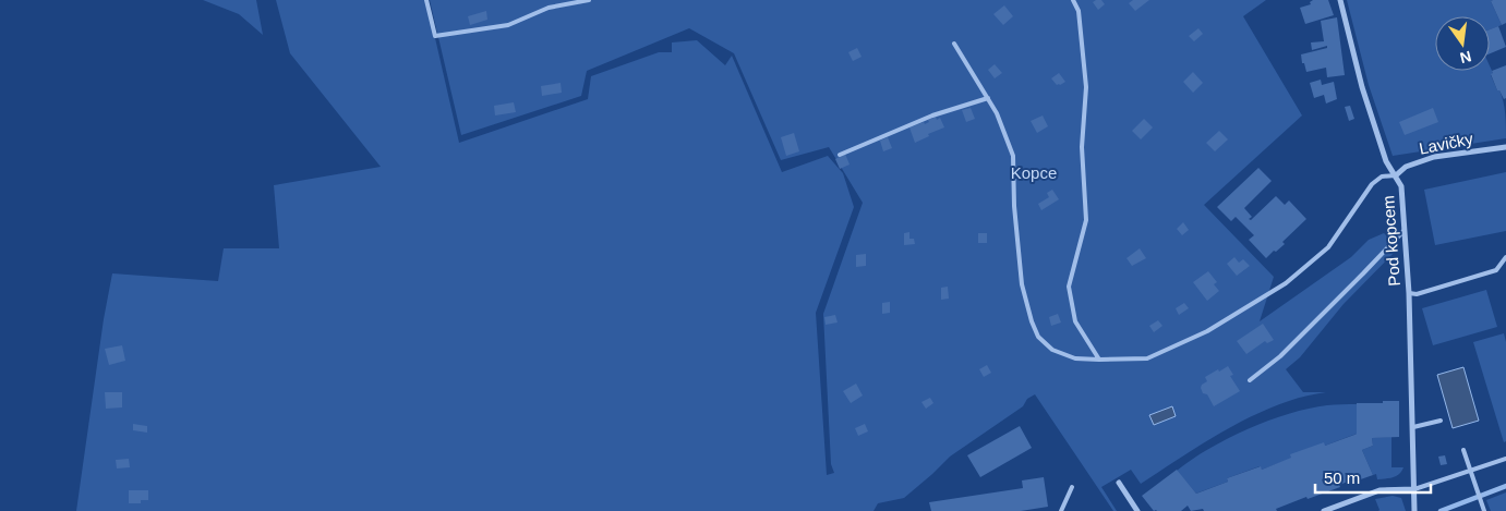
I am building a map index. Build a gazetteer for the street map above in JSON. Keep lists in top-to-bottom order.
{
  "streets": {
    "street": ["Lavičky", "Pod kopcem"]
  },
  "crossings": [
    ["Lavičky", "Pod kopcem"]
  ],
  "parks": ["Kopce"],
  "scale_bar": "50 m",
  "north": "bottom"
}
